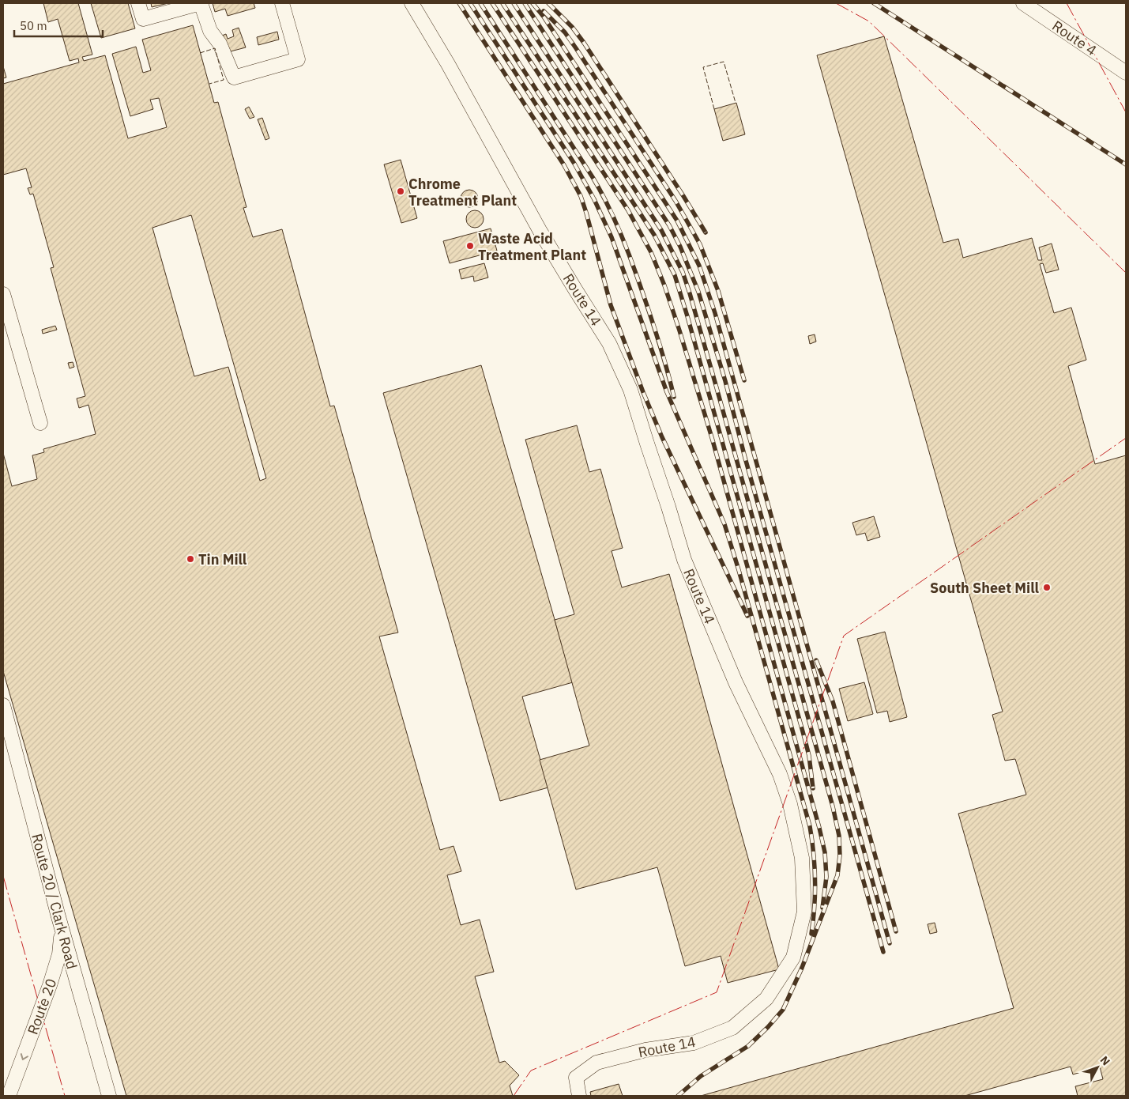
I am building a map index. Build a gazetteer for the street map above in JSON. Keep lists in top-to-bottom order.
{
  "streets": {
    "street": [
      "Route 4",
      "Route 14",
      "Route 20 / Clark Road",
      "Route 20"
    ]
  },
  "crossings": [
    ["Route 20 / Clark Road", "Route 20"]
  ],
  "one_way": ["Route 20"],
  "places": [
    "Chrome Treatment Plant",
    "Waste Acid Treatment Plant",
    "Tin Mill",
    "South Sheet Mill"
  ],
  "scale_bar": "50 m",
  "north": "top right"
}
